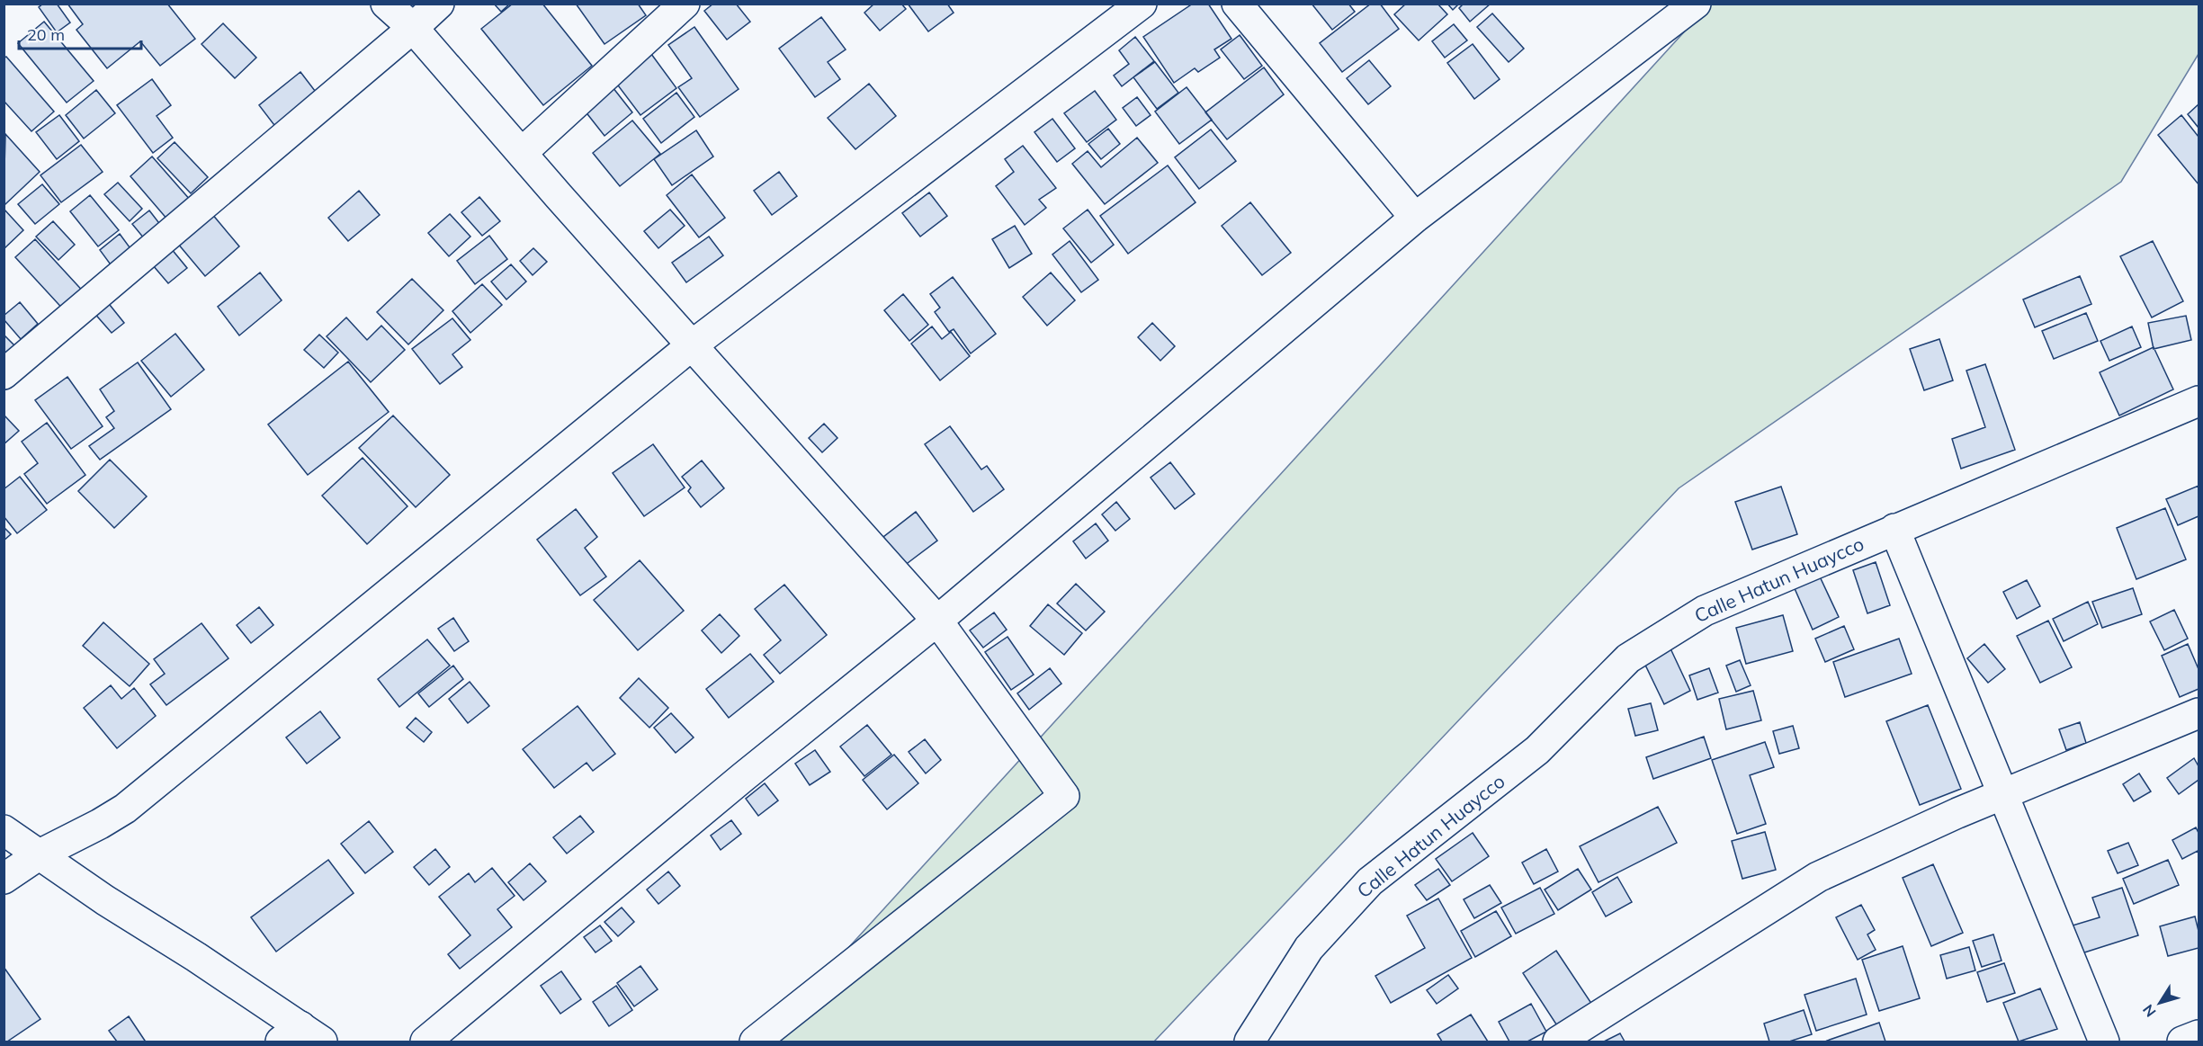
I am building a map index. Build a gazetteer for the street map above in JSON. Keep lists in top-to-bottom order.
{
  "streets": {
    "street": ["Calle Hatun Huaycco"]
  },
  "scale_bar": "20 m",
  "north": "bottom left"
}
